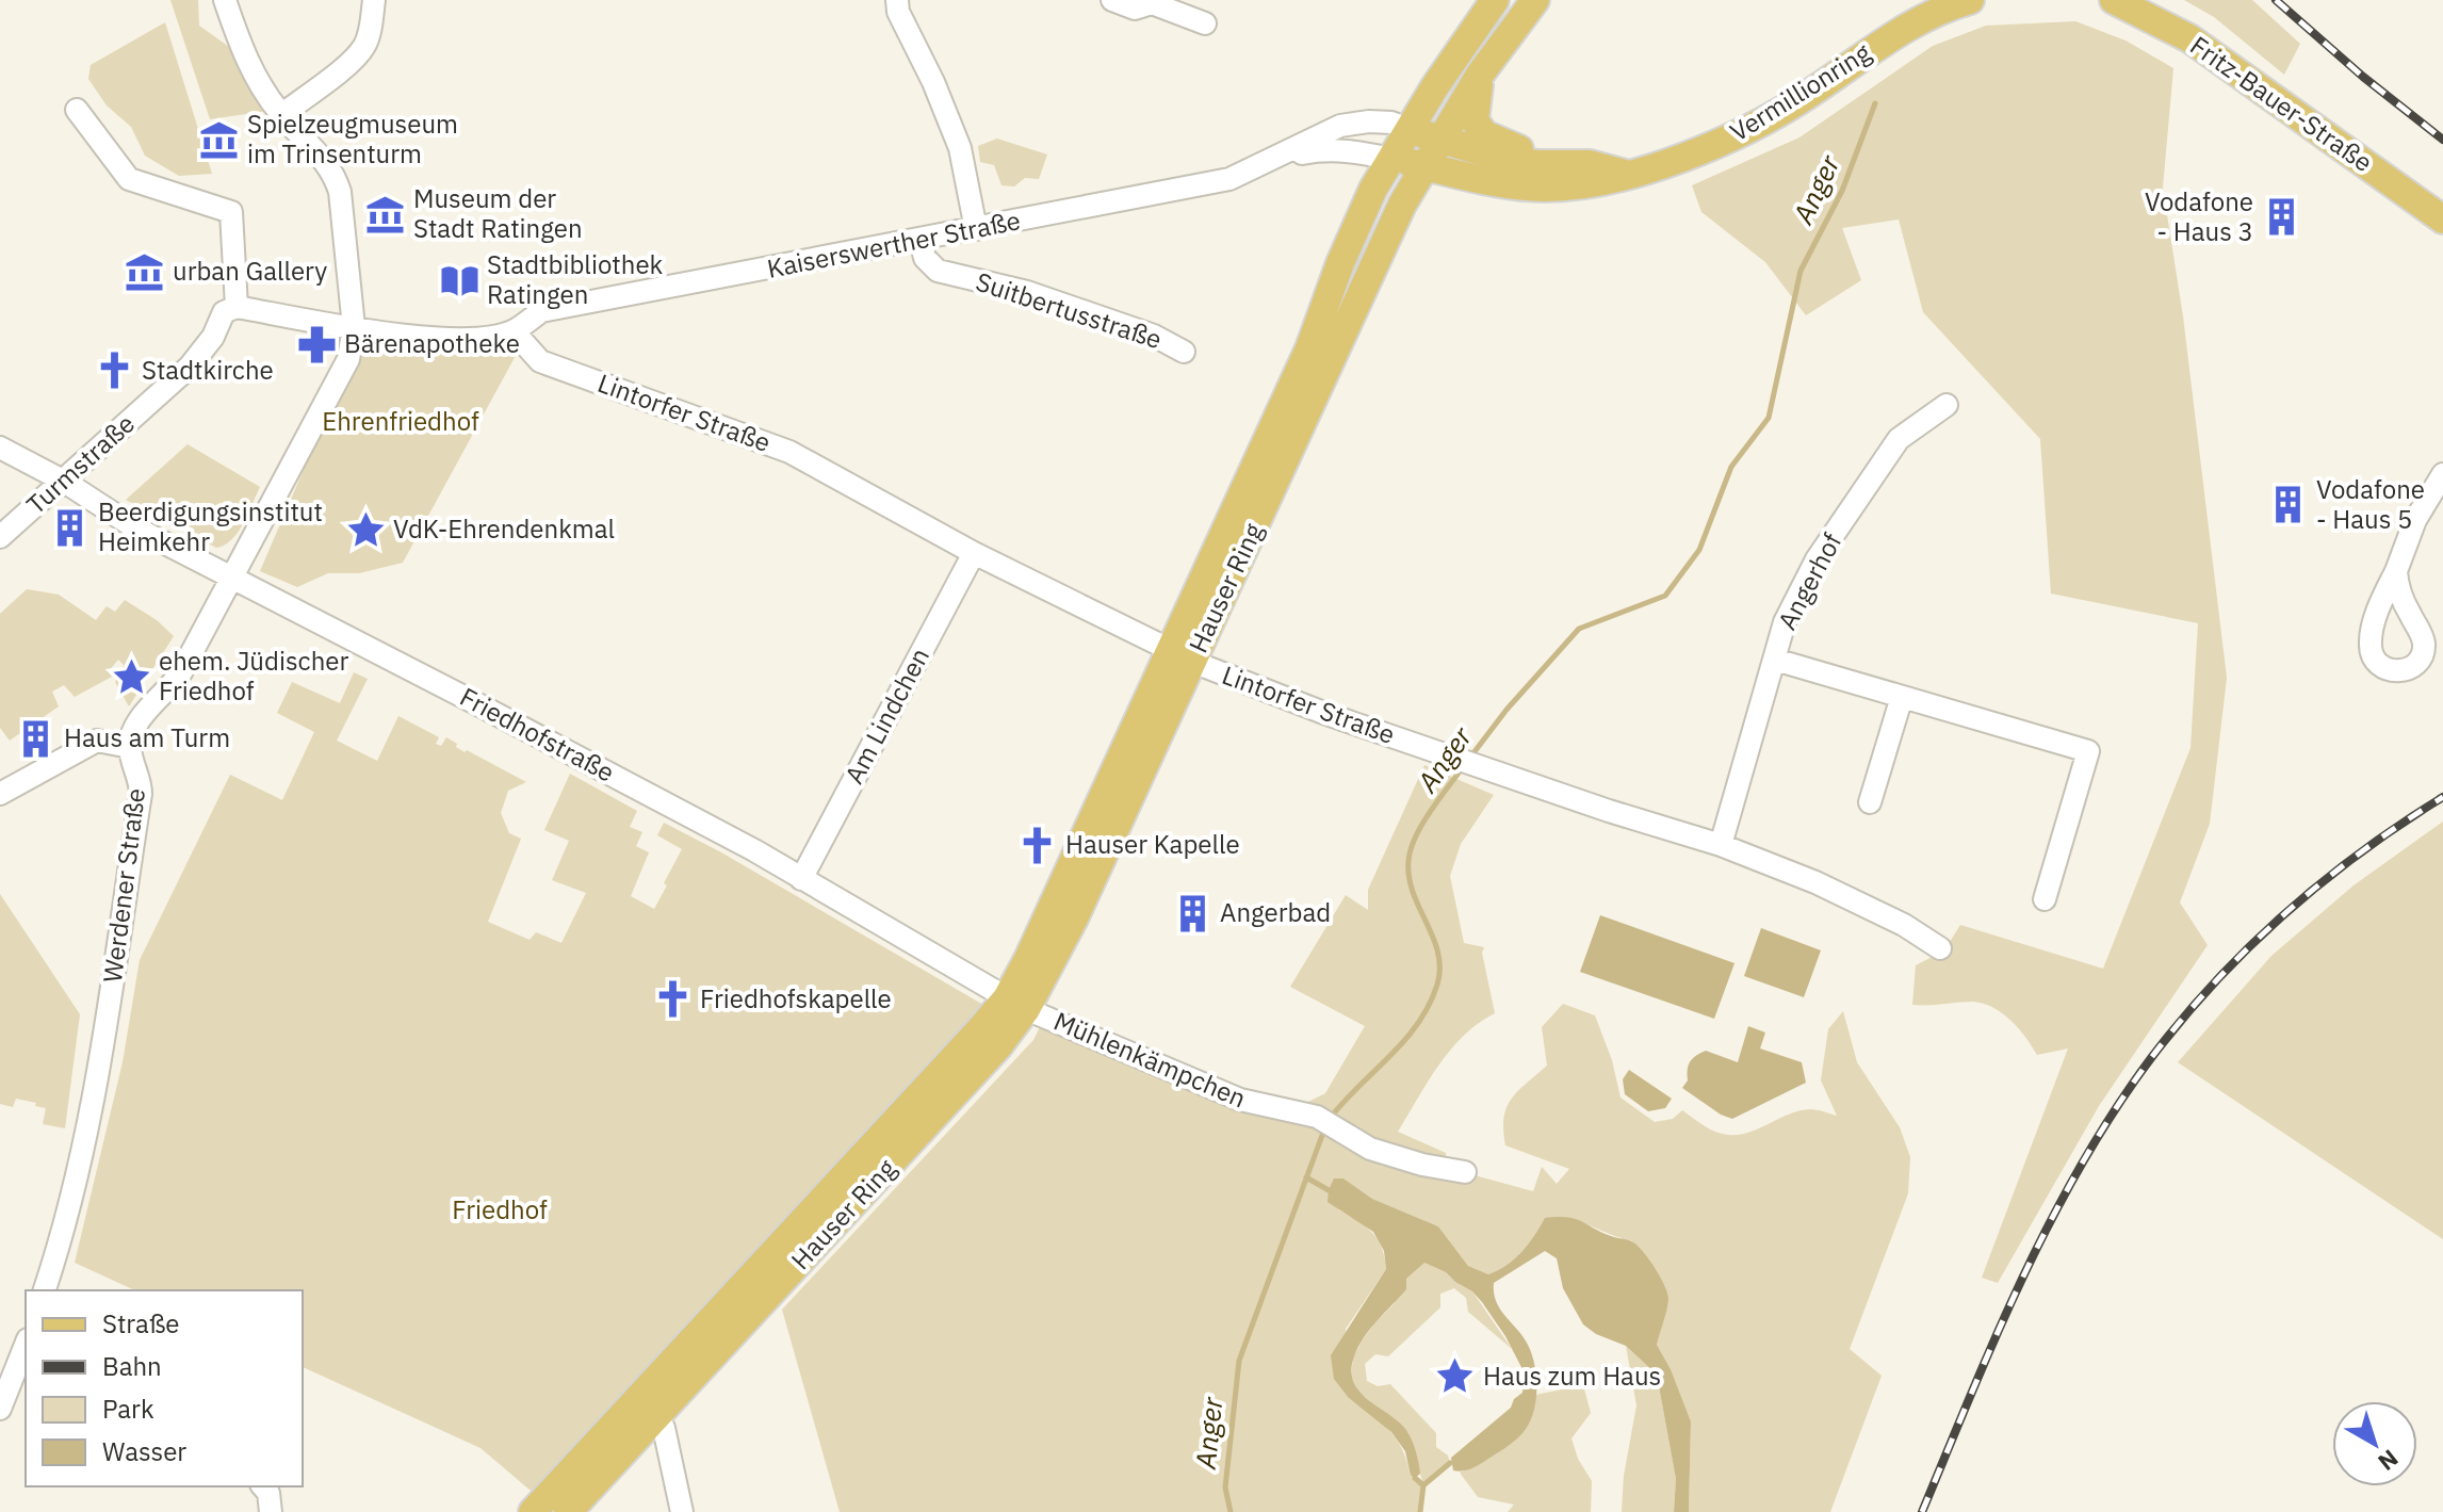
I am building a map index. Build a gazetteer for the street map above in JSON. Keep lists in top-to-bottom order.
{
  "streets": {
    "main road": ["Vermillionring", "Fritz-Bauer-Straße", "Hauser Ring"],
    "street": [
      "Kaiserswerther Straße",
      "Suitbertusstraße",
      "Lintorfer Straße",
      "Turmstraße",
      "Angerhof",
      "Am Lindchen",
      "Friedhofstraße",
      "Werdener Straße",
      "Mühlenkämpchen"
    ]
  },
  "crossings": [
    ["Vermillionring", "Kaiserswerther Straße"],
    ["Vermillionring", "Hauser Ring"],
    ["Kaiserswerther Straße", "Suitbertusstraße"],
    ["Kaiserswerther Straße", "Lintorfer Straße"],
    ["Kaiserswerther Straße", "Hauser Ring"],
    ["Lintorfer Straße", "Angerhof"],
    ["Lintorfer Straße", "Hauser Ring"],
    ["Lintorfer Straße", "Am Lindchen"],
    ["Turmstraße", "Friedhofstraße"],
    ["Hauser Ring", "Friedhofstraße"],
    ["Hauser Ring", "Mühlenkämpchen"],
    ["Am Lindchen", "Friedhofstraße"],
    ["Friedhofstraße", "Mühlenkämpchen"]
  ],
  "water": ["Anger"],
  "parks": ["Ehrenfriedhof", "Friedhof"],
  "places": {
    "museum": ["Spielzeugmuseum im Trinsenturm", "Museum der Stadt Ratingen", "urban Gallery"],
    "building": [
      "Vodafone - Haus 3",
      "Vodafone - Haus 5",
      "Beerdigungsinstitut Heimkehr",
      "Haus am Turm",
      "Angerbad"
    ],
    "library": ["Stadtbibliothek Ratingen"],
    "pharmacy": ["Bärenapotheke"],
    "church": ["Stadtkirche", "Hauser Kapelle", "Friedhofskapelle"],
    "place": ["VdK-Ehrendenkmal", "ehem. Jüdischer Friedhof", "Haus zum Haus"]
  },
  "legend": [
    "Straße",
    "Bahn",
    "Park",
    "Wasser"
  ],
  "north": "bottom right"
}
